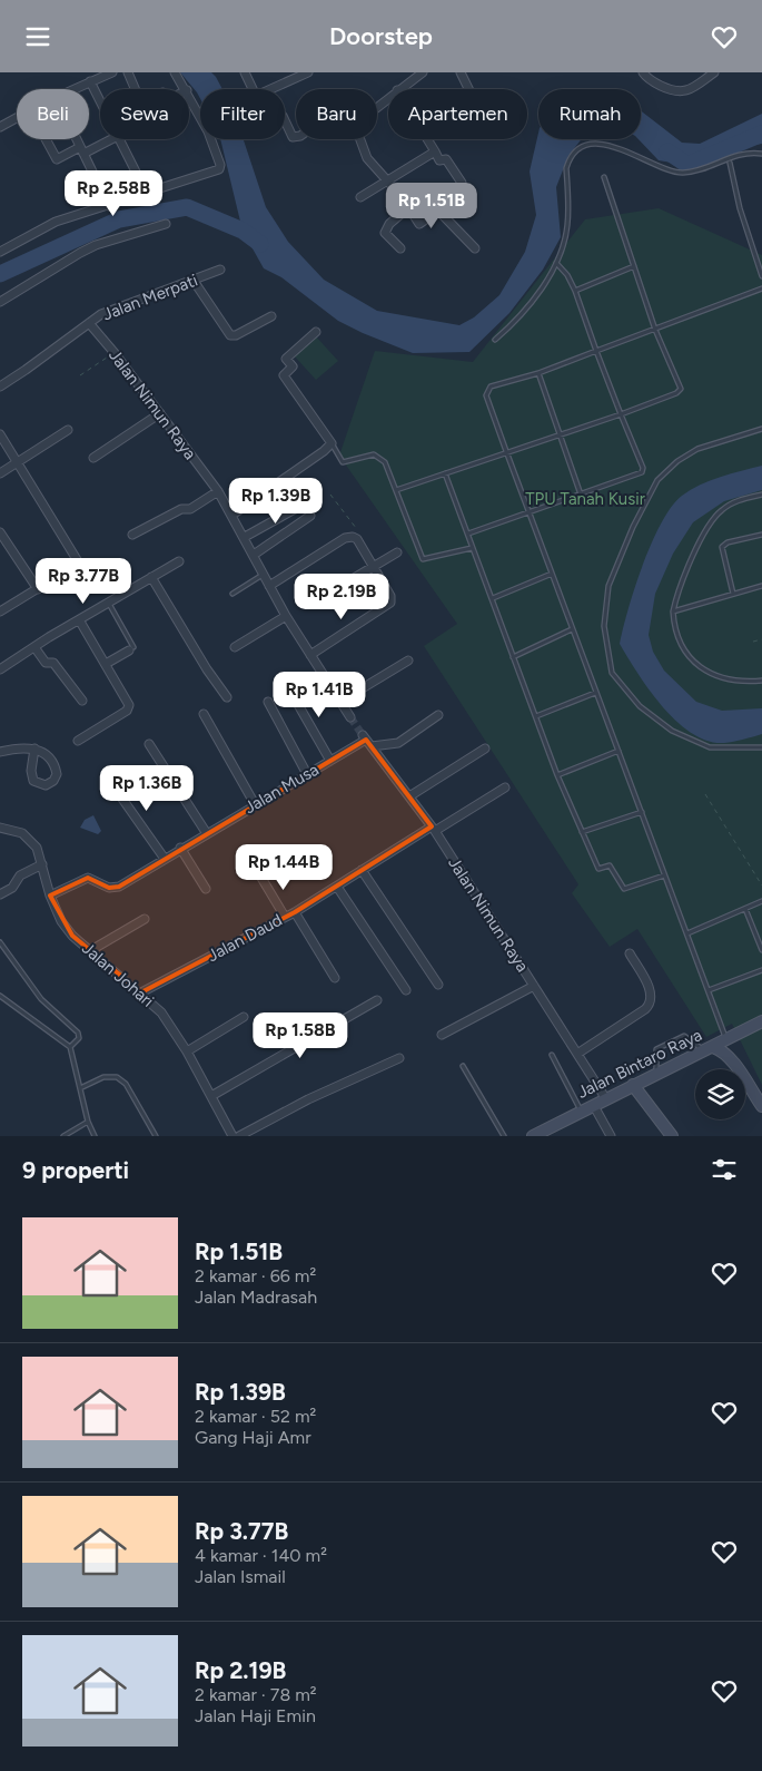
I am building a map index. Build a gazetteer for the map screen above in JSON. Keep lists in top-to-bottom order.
{
  "streets": {
    "main road": ["Jalan Bintaro Raya"],
    "street": [
      "Jalan Merpati",
      "Jalan Nimun Raya",
      "Jalan Musa",
      "Jalan Daud",
      "Jalan Johari"
    ]
  },
  "crossings": [
    ["Jalan Merpati", "Jalan Nimun Raya"],
    ["Jalan Nimun Raya", "Jalan Musa"],
    ["Jalan Nimun Raya", "Jalan Daud"],
    ["Jalan Nimun Raya", "Jalan Bintaro Raya"],
    ["Jalan Musa", "Jalan Johari"],
    ["Jalan Daud", "Jalan Johari"]
  ],
  "parks": ["TPU Tanah Kusir"],
  "page": {
    "header": "Doorstep",
    "chip": [
      "Beli",
      "Sewa",
      "Filter",
      "Baru",
      "Apartemen",
      "Rumah"
    ],
    "price": [
      "Rp 2.58B",
      "Rp 1.51B",
      "Rp 1.39B",
      "Rp 3.77B",
      "Rp 2.19B",
      "Rp 1.41B",
      "Rp 1.36B",
      "Rp 1.44B",
      "Rp 1.58B"
    ],
    "heading": "9 properti",
    "list": [
      {
        "name": "Rp 1.51B",
        "note": "2 kamar · 66 m² · Jalan Madrasah"
      },
      {
        "name": "Rp 1.39B",
        "note": "2 kamar · 52 m² · Gang Haji Amr"
      },
      {
        "name": "Rp 3.77B",
        "note": "4 kamar · 140 m² · Jalan Ismail"
      },
      {
        "name": "Rp 2.19B",
        "note": "2 kamar · 78 m² · Jalan Haji Emin"
      }
    ]
  }
}
